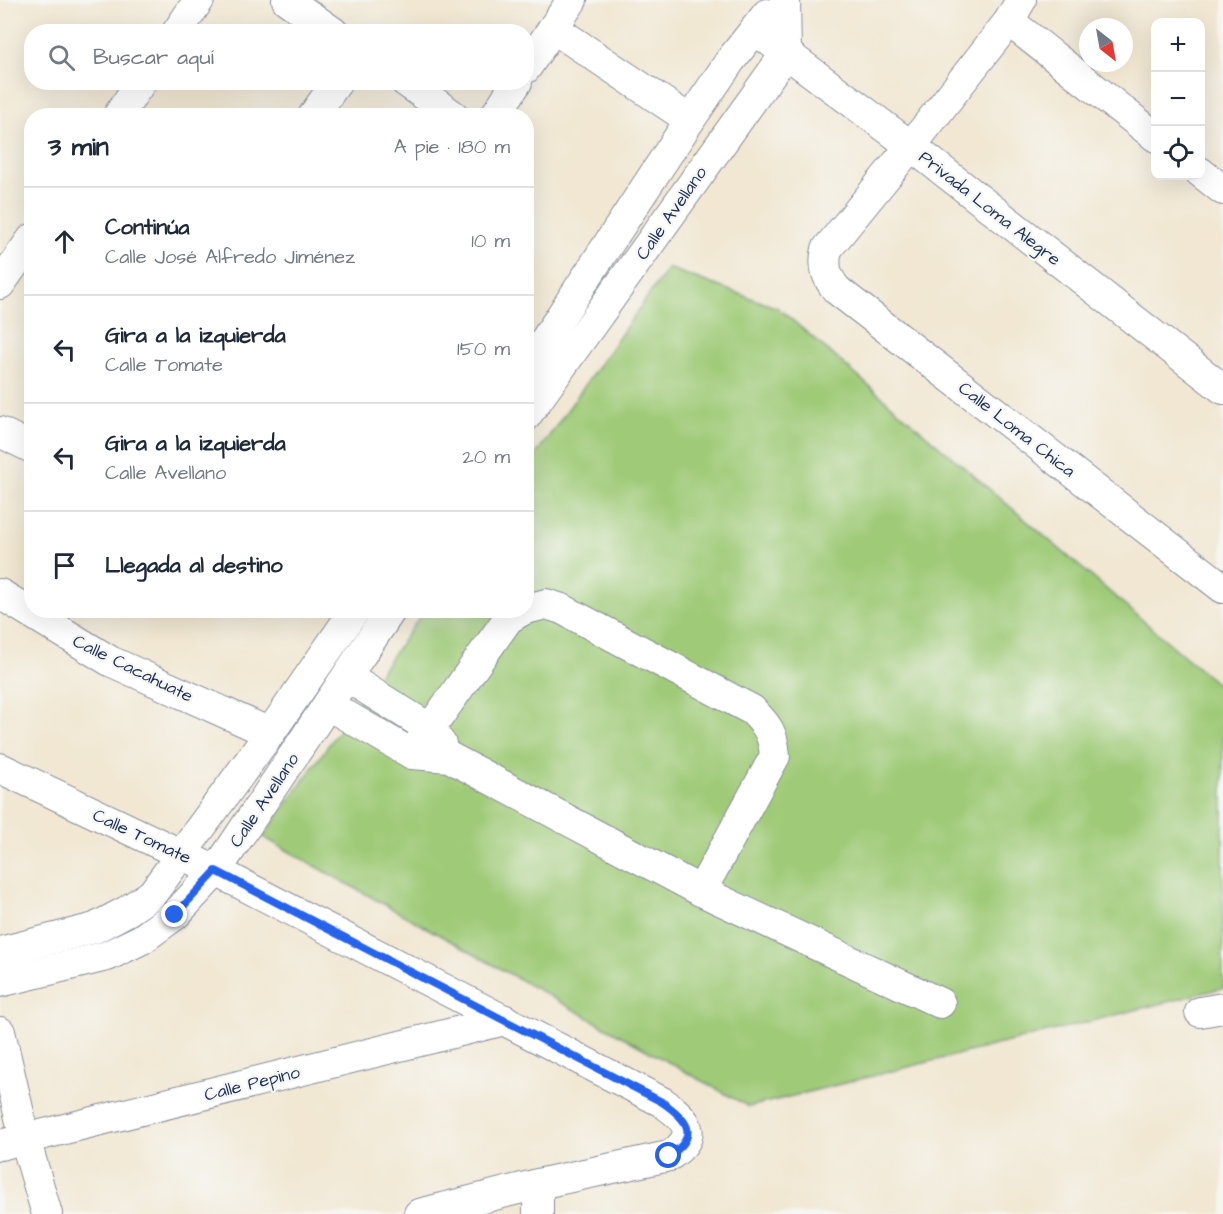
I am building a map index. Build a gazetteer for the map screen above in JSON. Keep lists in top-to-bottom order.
{
  "streets": {
    "street": [
      "Privada Loma Alegre",
      "Calle Avellano",
      "Calle Loma Chica",
      "Calle Cacahuate",
      "Calle Tomate",
      "Calle Pepino"
    ]
  },
  "crossings": [
    ["Privada Loma Alegre", "Calle Avellano"],
    ["Privada Loma Alegre", "Calle Loma Chica"],
    ["Calle Avellano", "Calle Cacahuate"],
    ["Calle Avellano", "Calle Tomate"],
    ["Calle Tomate", "Calle Pepino"]
  ],
  "north": "bottom right",
  "page": {
    "map_buttons": ["+", "−"],
    "search": "Buscar aquí",
    "heading": ["3 min", "A pie · 180 m"],
    "list": [
      ["Continúa", "Calle José Alfredo Jiménez", "10 m"],
      ["Gira a la izquierda", "Calle Tomate", "150 m"],
      ["Gira a la izquierda", "Calle Avellano", "20 m"],
      "Llegada al destino"
    ]
  }
}
